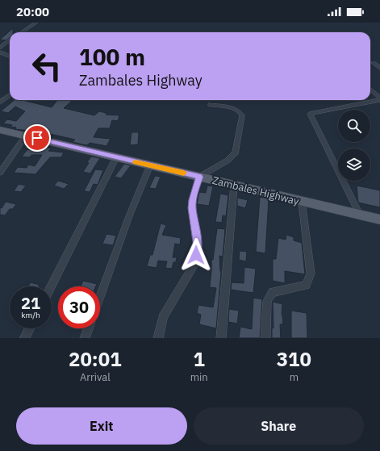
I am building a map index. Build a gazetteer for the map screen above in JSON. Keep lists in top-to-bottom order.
{
  "streets": {
    "main road": ["Zambales Highway"]
  },
  "page": {
    "status": "20:00",
    "turn": ["100 m", "Zambales Highway"],
    "speed": "21 km/h",
    "limit": "30",
    "eta": [
      "20:01",
      "Arrival",
      "1",
      "min",
      "310",
      "m"
    ],
    "buttons": ["Exit", "Share"]
  }
}
